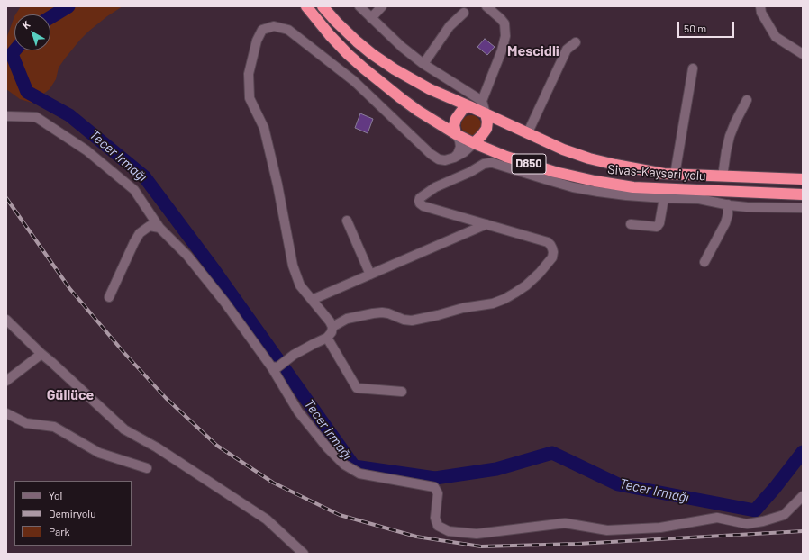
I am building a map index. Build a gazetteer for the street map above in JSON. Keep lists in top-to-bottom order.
{
  "streets": {
    "highway": ["D850", "Sivas-Kayseri yolu"]
  },
  "districts": ["Mescidli", "Güllüce"],
  "water": ["Tecer Irmağı"],
  "legend": ["Yol", "Demiryolu", "Park"],
  "scale_bar": "50 m",
  "north": "top left"
}
